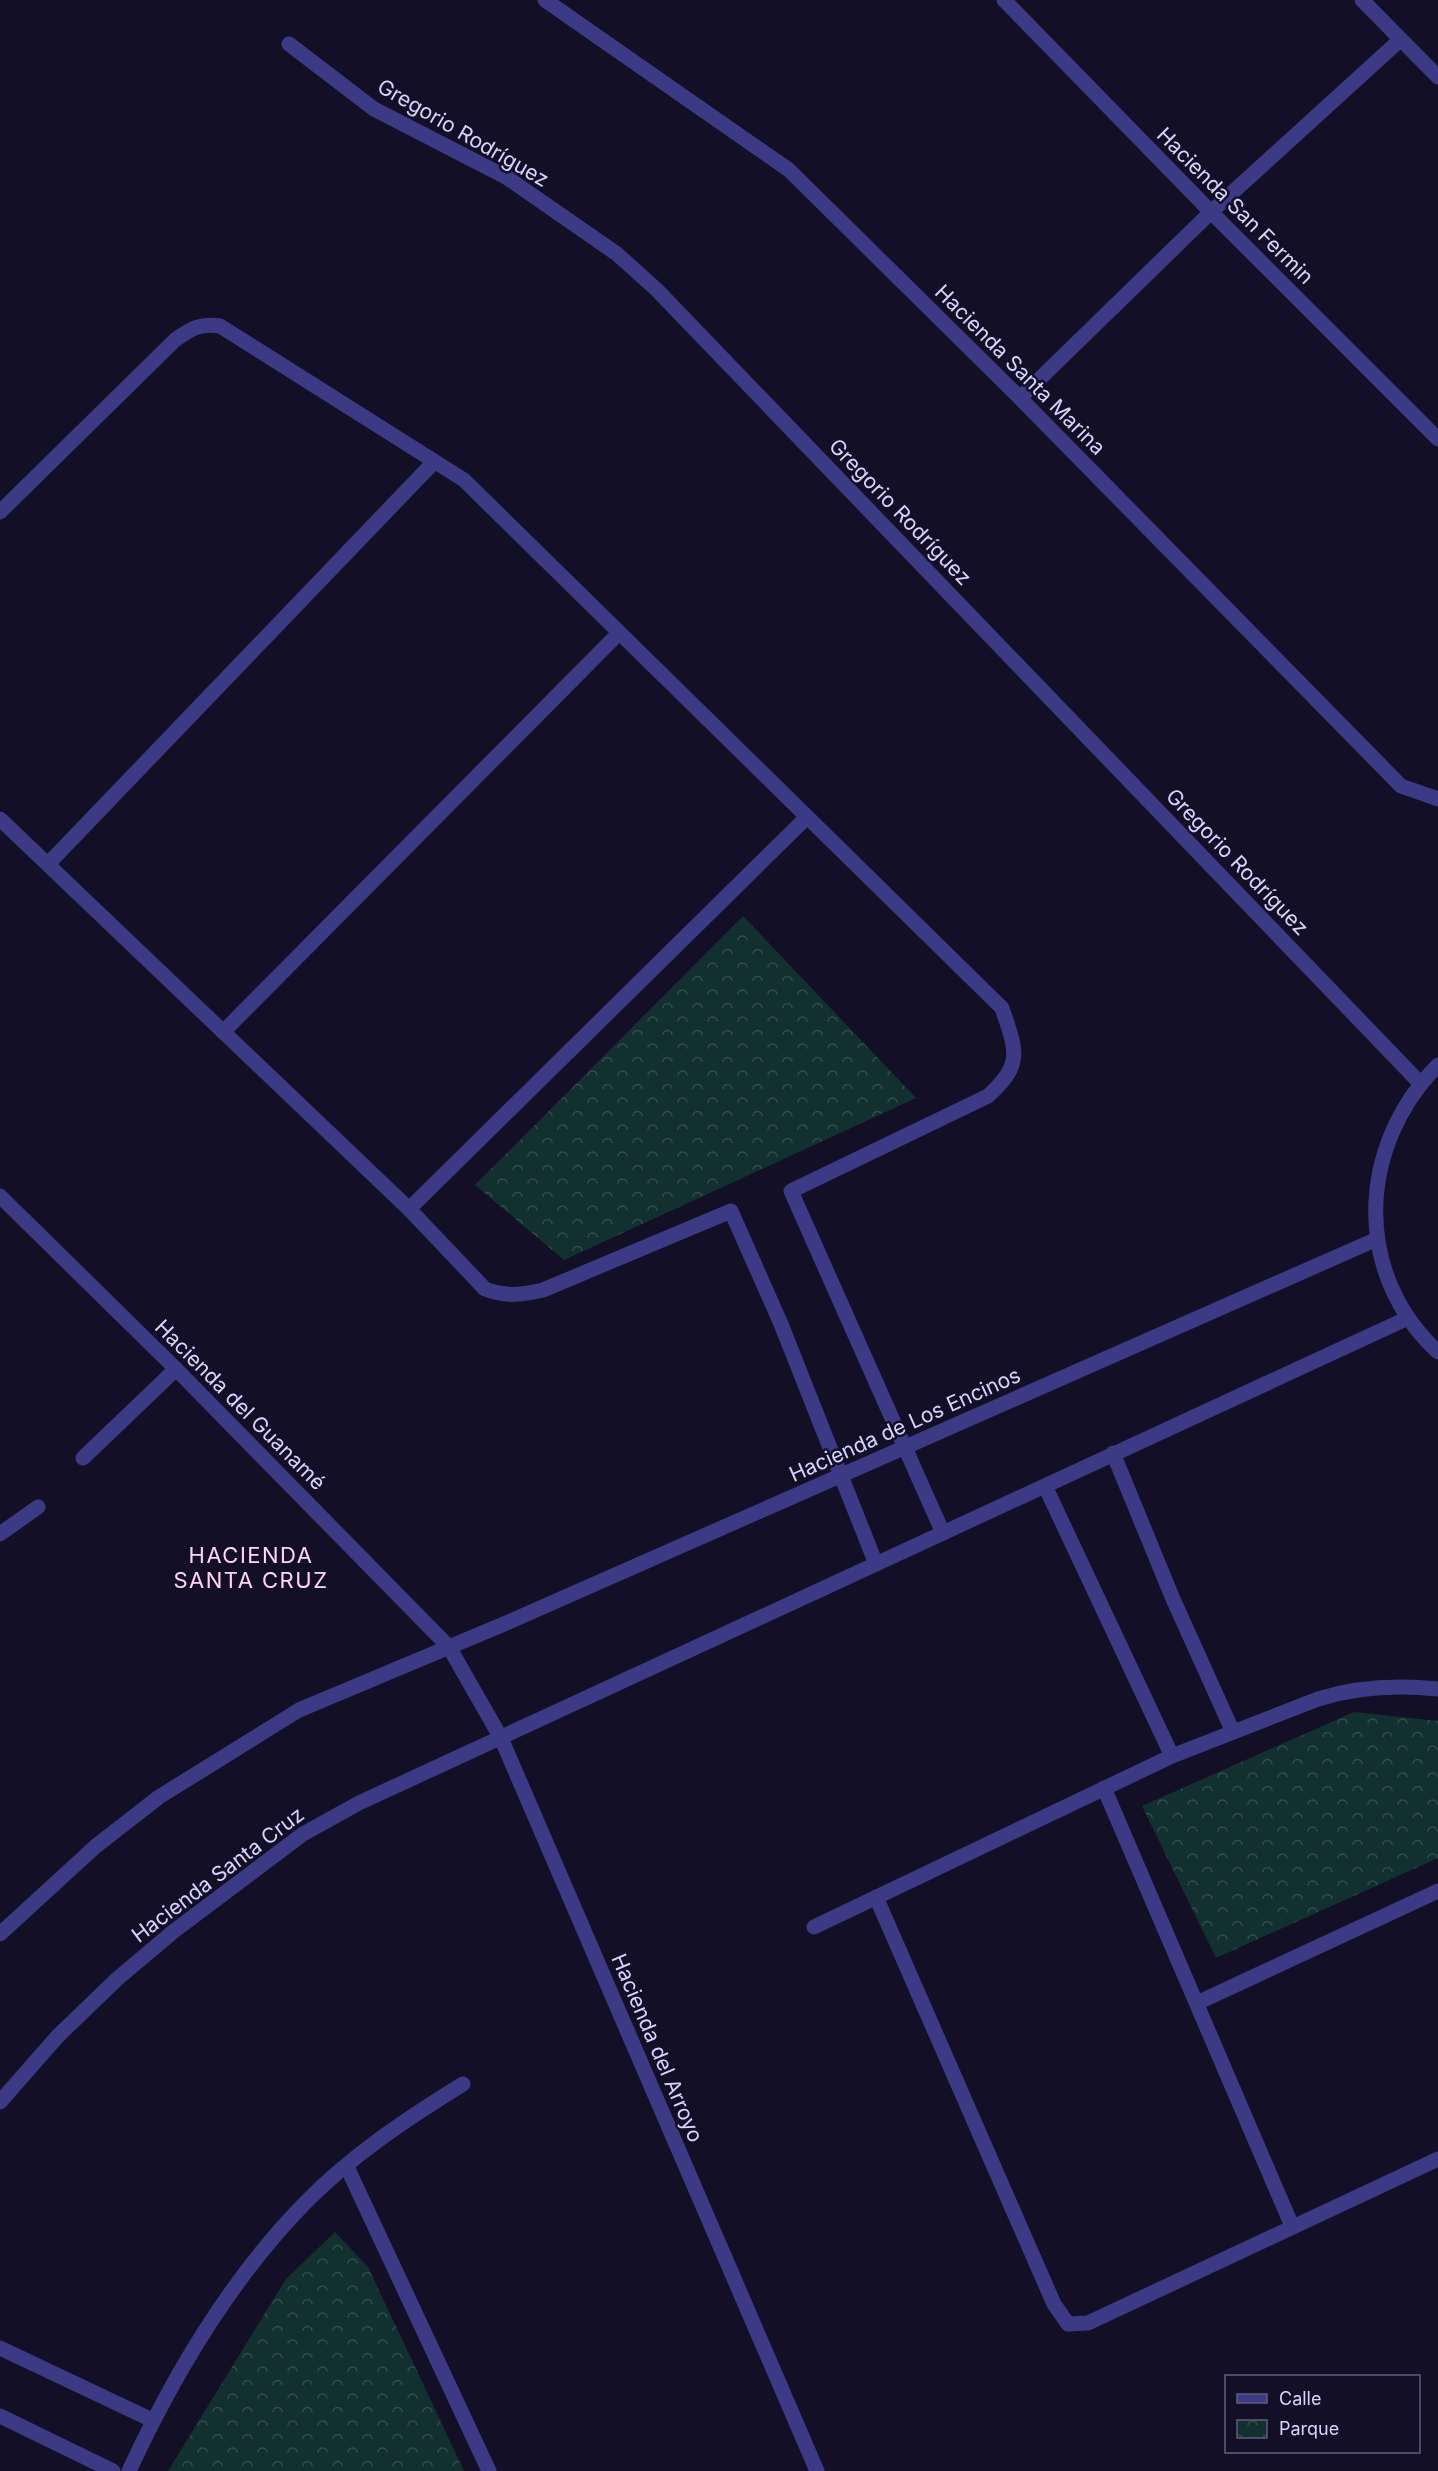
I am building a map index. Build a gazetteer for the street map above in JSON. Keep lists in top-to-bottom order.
{
  "streets": {
    "street": [
      "Gregorio Rodríguez",
      "Hacienda San Fermin",
      "Hacienda Santa Marina",
      "Hacienda del Guanamé",
      "Hacienda de Los Encinos",
      "Hacienda Santa Cruz",
      "Hacienda del Arroyo"
    ]
  },
  "crossings": [
    ["Hacienda del Guanamé", "Hacienda de Los Encinos"],
    ["Hacienda del Guanamé", "Hacienda del Arroyo"],
    ["Hacienda de Los Encinos", "Hacienda del Arroyo"],
    ["Hacienda Santa Cruz", "Hacienda del Arroyo"]
  ],
  "districts": ["HACIENDA SANTA CRUZ"],
  "legend": ["Calle", "Parque"]
}
